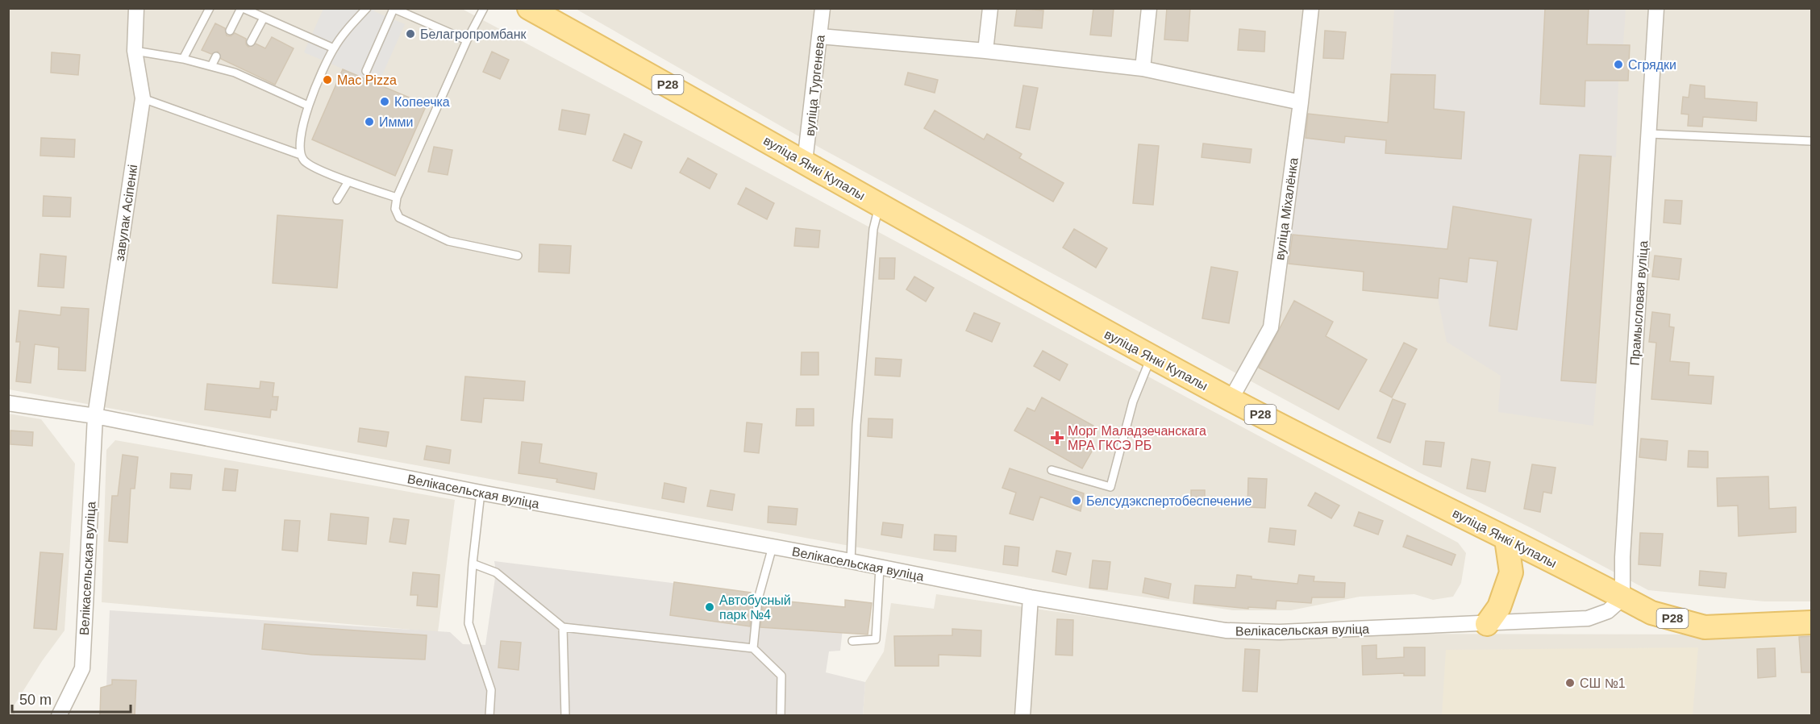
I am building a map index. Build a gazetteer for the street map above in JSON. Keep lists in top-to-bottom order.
{
  "streets": {
    "main road": ["Р28", "вуліца Янкі Купалы"],
    "street": [
      "вуліца Тургенева",
      "вуліца Міхалёнка",
      "завулак Асіпенкі",
      "Прамысловая вуліца",
      "Велікасельская вуліца"
    ]
  },
  "crossings": [
    ["вуліца Тургенева", "вуліца Янкі Купалы"],
    ["вуліца Янкі Купалы", "вуліца Міхалёнка"],
    ["вуліца Янкі Купалы", "Прамысловая вуліца"],
    ["вуліца Янкі Купалы", "Велікасельская вуліца"],
    ["завулак Асіпенкі", "Велікасельская вуліца"],
    ["Прамысловая вуліца", "Велікасельская вуліца"]
  ],
  "places": {
    "other": [
      "Белагропромбанк",
      "Сгрядки",
      "Mac Pizza",
      "Копеечка",
      "Имми",
      "Белсудэкспертобеспечение",
      "Автобусный парк №4",
      "СШ №1"
    ],
    "health": ["Морг Маладзечанскага МРА ГКСЭ РБ"]
  },
  "scale_bar": "50 m"
}
